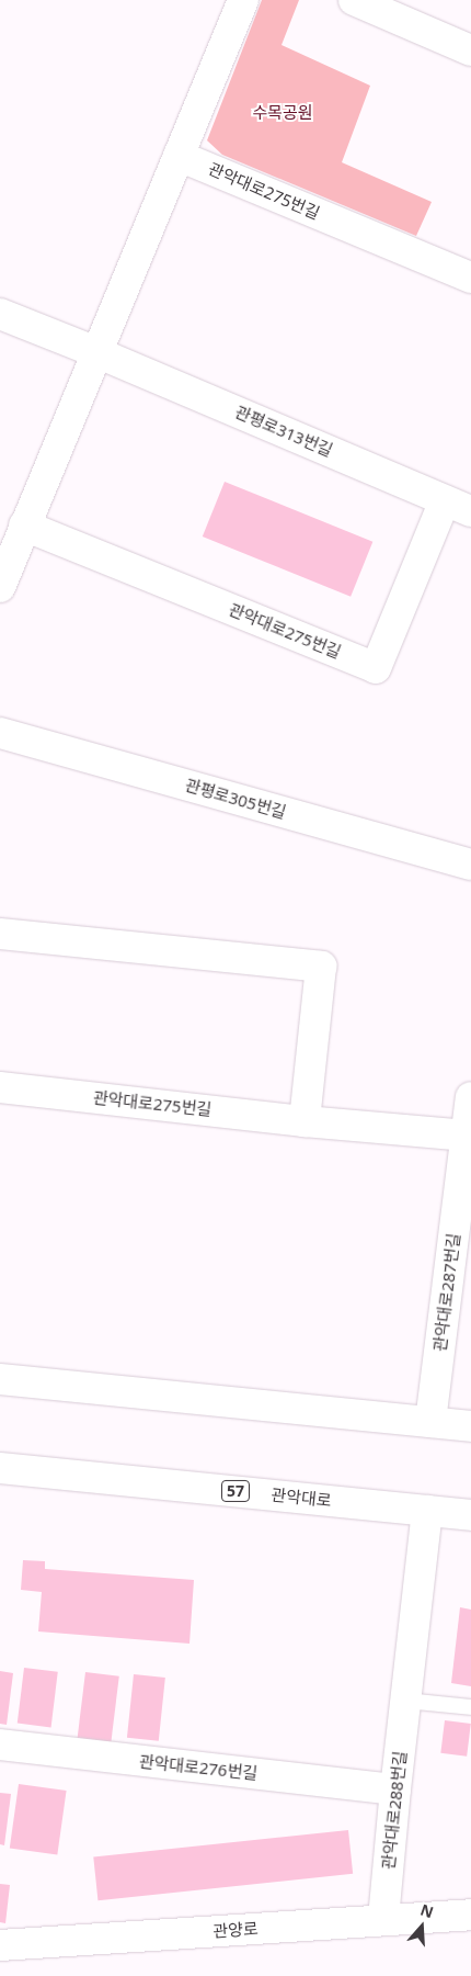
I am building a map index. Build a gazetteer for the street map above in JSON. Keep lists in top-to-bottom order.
{
  "streets": {
    "street": [
      "관악대로275번길",
      "관평로313번길",
      "관평로305번길",
      "관악대로287번길",
      "57",
      "관악대로",
      "관악대로276번길",
      "관악대로288번길",
      "관양로"
    ]
  },
  "crossings": [
    ["관악대로275번길", "관평로313번길"],
    ["관악대로275번길", "관악대로287번길"],
    ["관악대로", "관악대로288번길"],
    ["관악대로276번길", "관악대로288번길"],
    ["관악대로288번길", "관양로"]
  ],
  "parks": ["수목공원"],
  "north": "top"
}
